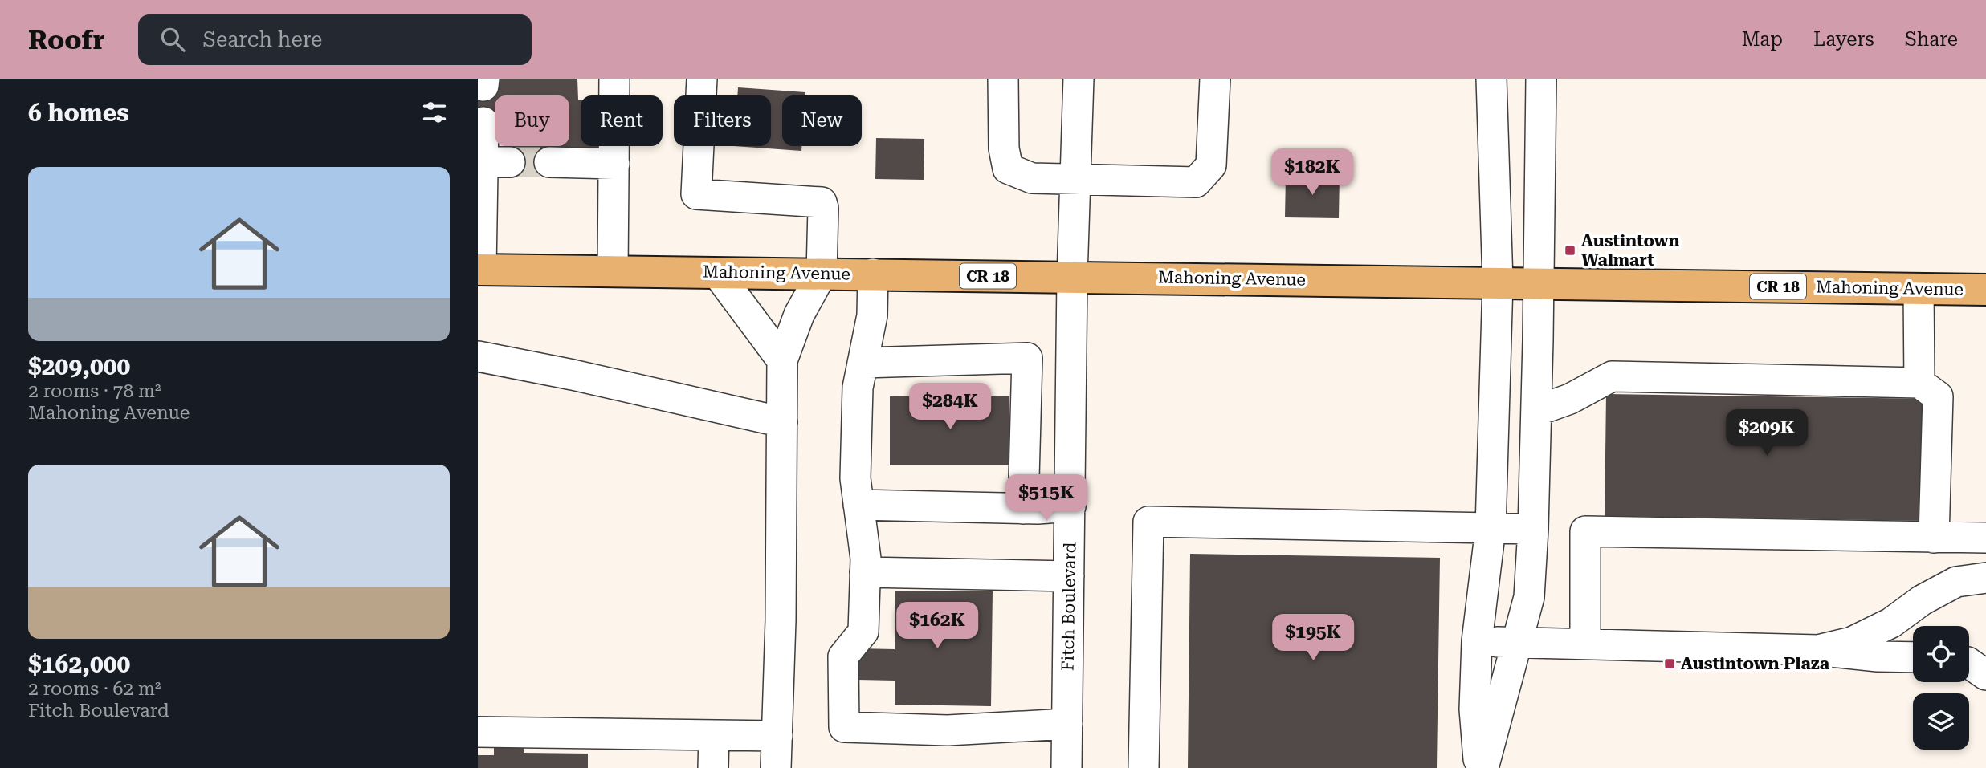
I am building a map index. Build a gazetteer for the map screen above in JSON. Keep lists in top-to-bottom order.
{
  "streets": {
    "main road": ["Mahoning Avenue", "CR 18"],
    "street": ["Fitch Boulevard"]
  },
  "crossings": [
    ["Mahoning Avenue", "Fitch Boulevard"]
  ],
  "places": {
    "transit": ["Austintown Walmart", "Austintown Plaza"]
  },
  "page": {
    "header": "Roofr",
    "search": "Search here",
    "nav": ["Map", "Layers", "Share"],
    "heading": "6 homes",
    "chip": [
      "Buy",
      "Rent",
      "Filters",
      "New"
    ],
    "list": [
      {
        "name": "$209,000",
        "note": "2 rooms · 78 m² · Mahoning Avenue"
      },
      {
        "name": "$162,000",
        "note": "2 rooms · 62 m² · Fitch Boulevard"
      }
    ],
    "price": [
      "$182K",
      "$284K",
      "$209K",
      "$515K",
      "$162K",
      "$195K"
    ]
  }
}
